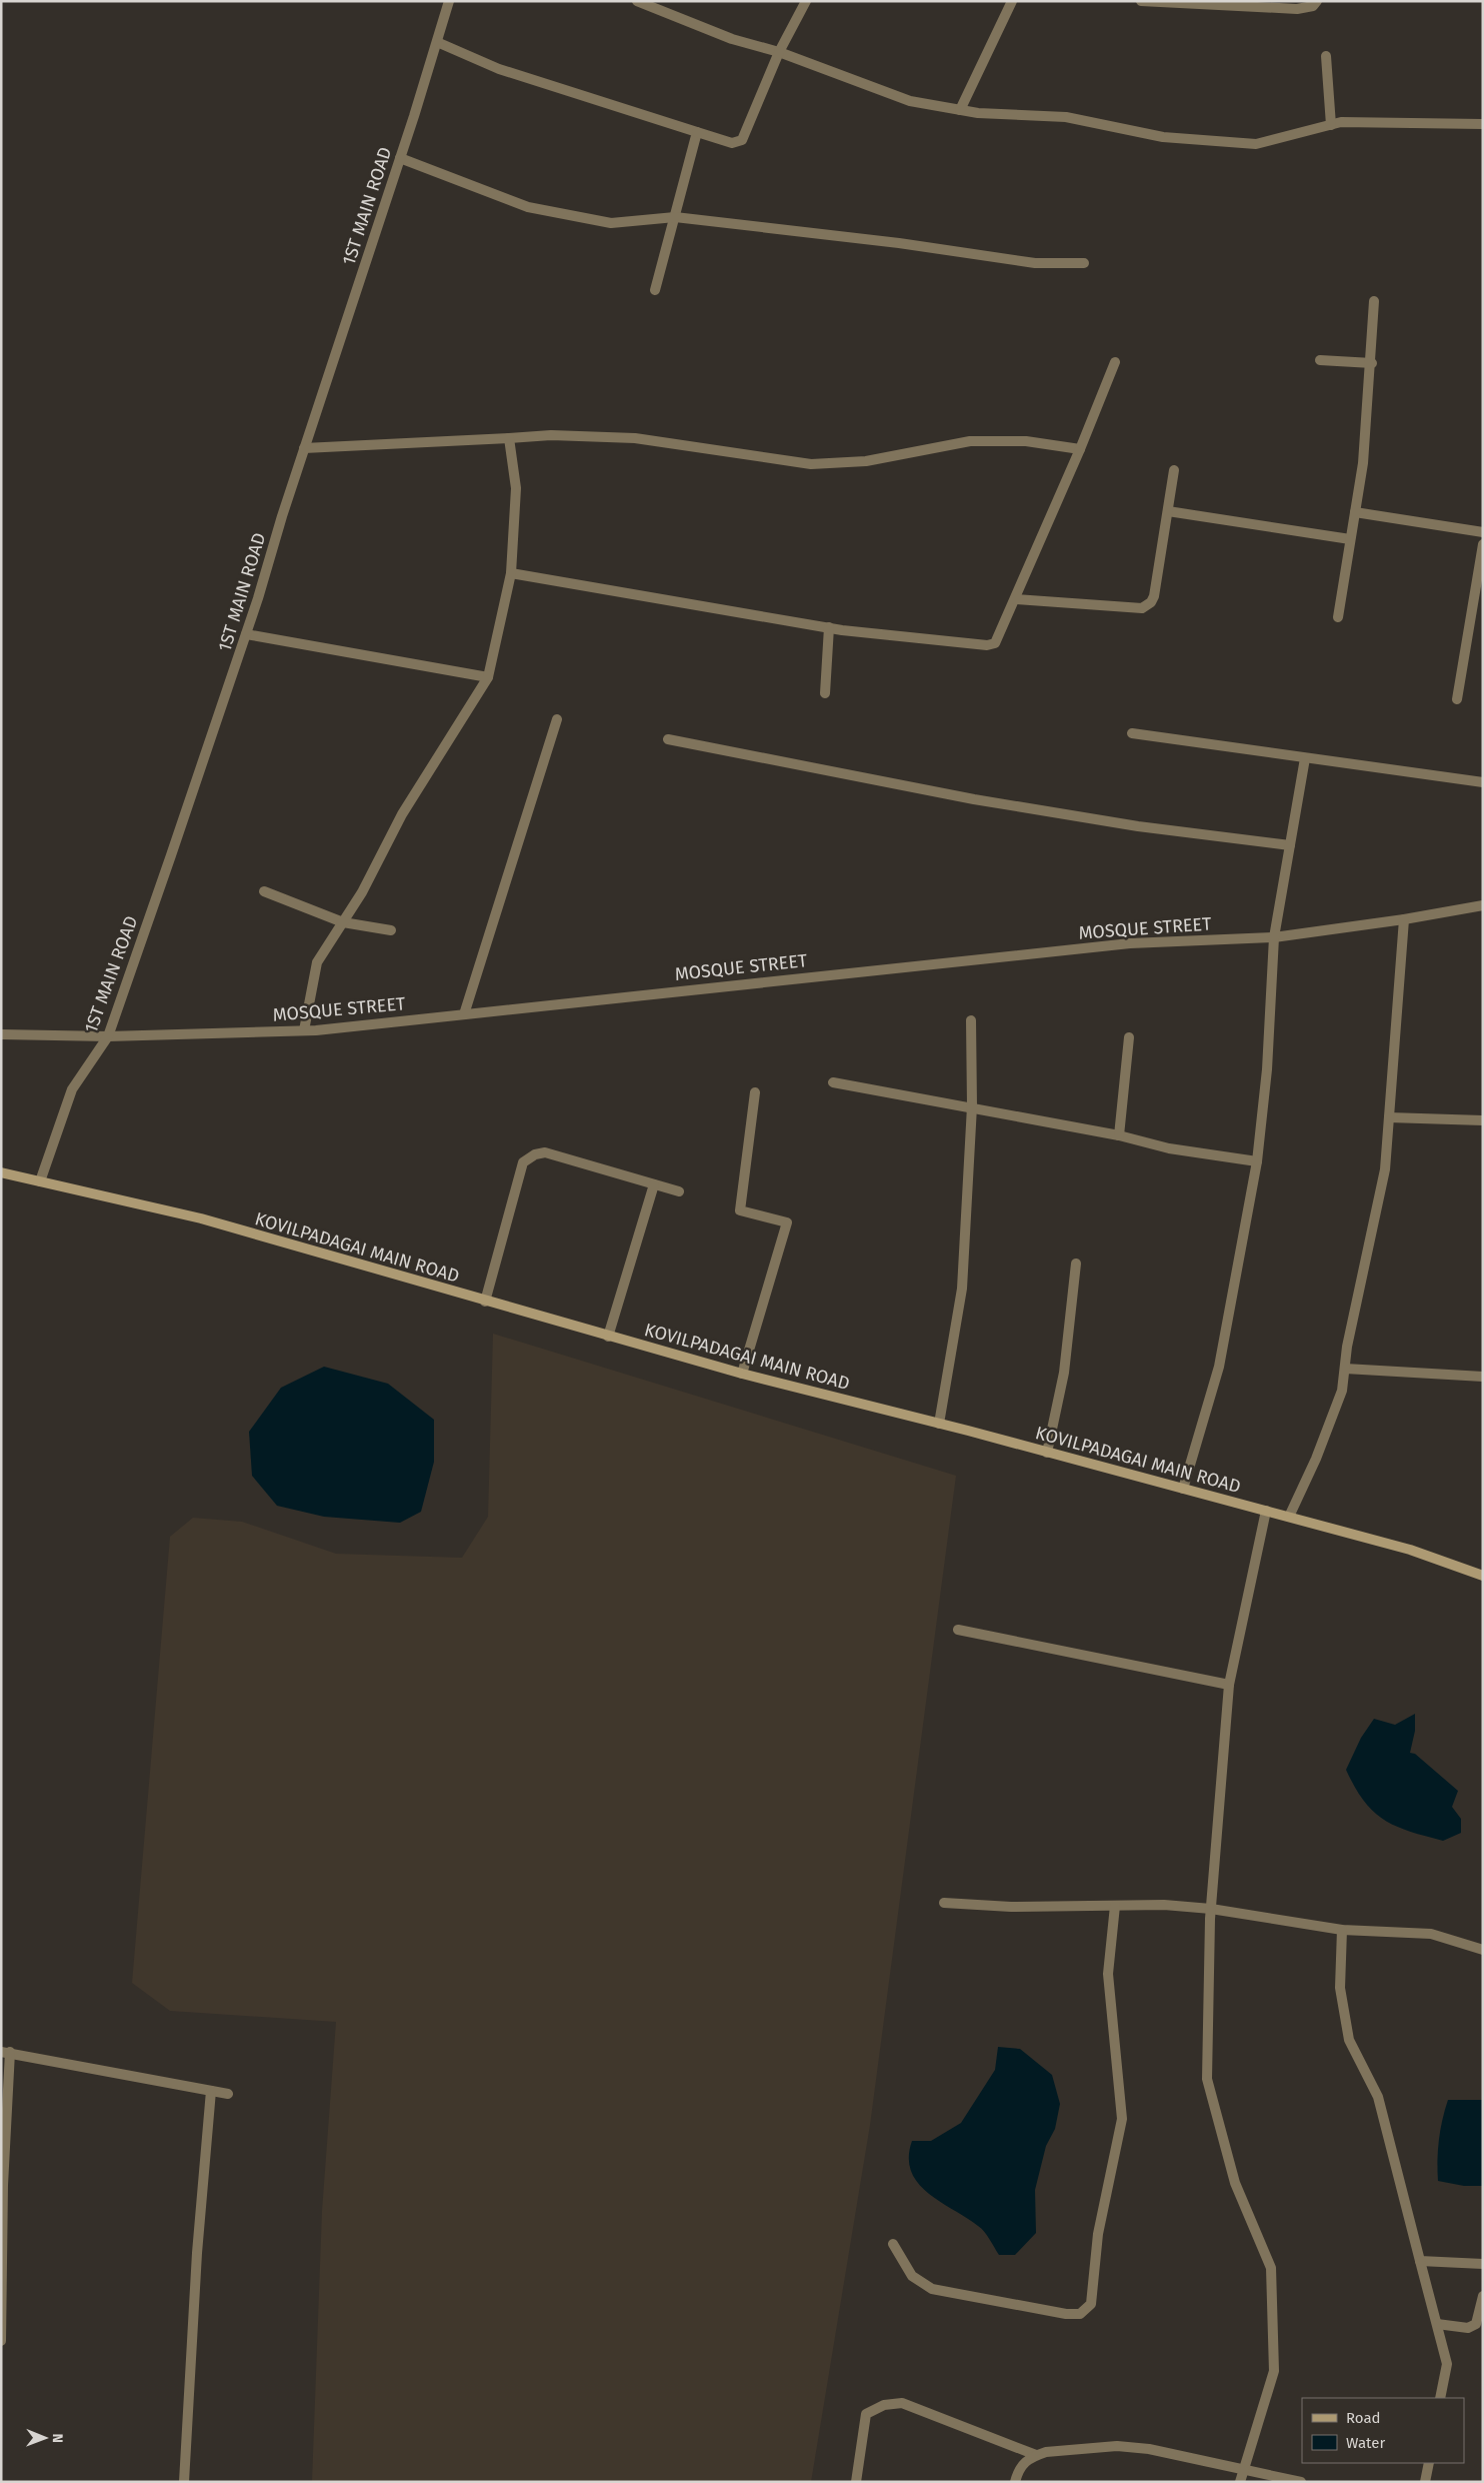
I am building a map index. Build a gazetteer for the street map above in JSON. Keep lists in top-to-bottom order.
{
  "streets": {
    "main road": ["KOVILPADAGAI MAIN ROAD"],
    "street": ["1ST MAIN ROAD", "MOSQUE STREET"]
  },
  "crossings": [
    ["1ST MAIN ROAD", "MOSQUE STREET"],
    ["1ST MAIN ROAD", "KOVILPADAGAI MAIN ROAD"]
  ],
  "legend": ["Road", "Water"],
  "north": "right"
}
